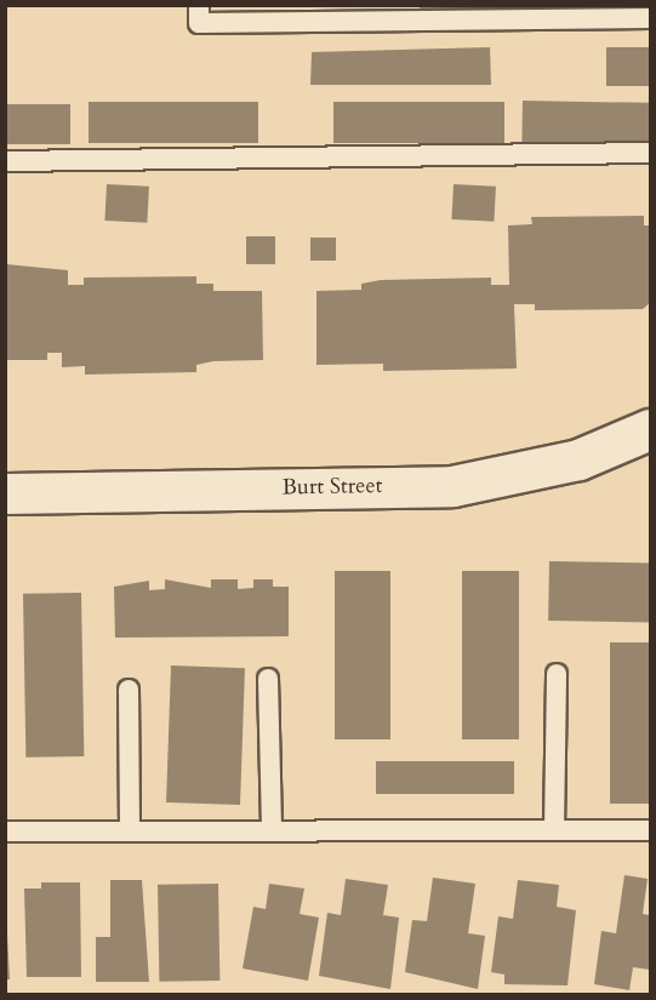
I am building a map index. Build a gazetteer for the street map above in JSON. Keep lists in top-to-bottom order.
{
  "streets": {
    "street": ["Burt Street"]
  }
}
